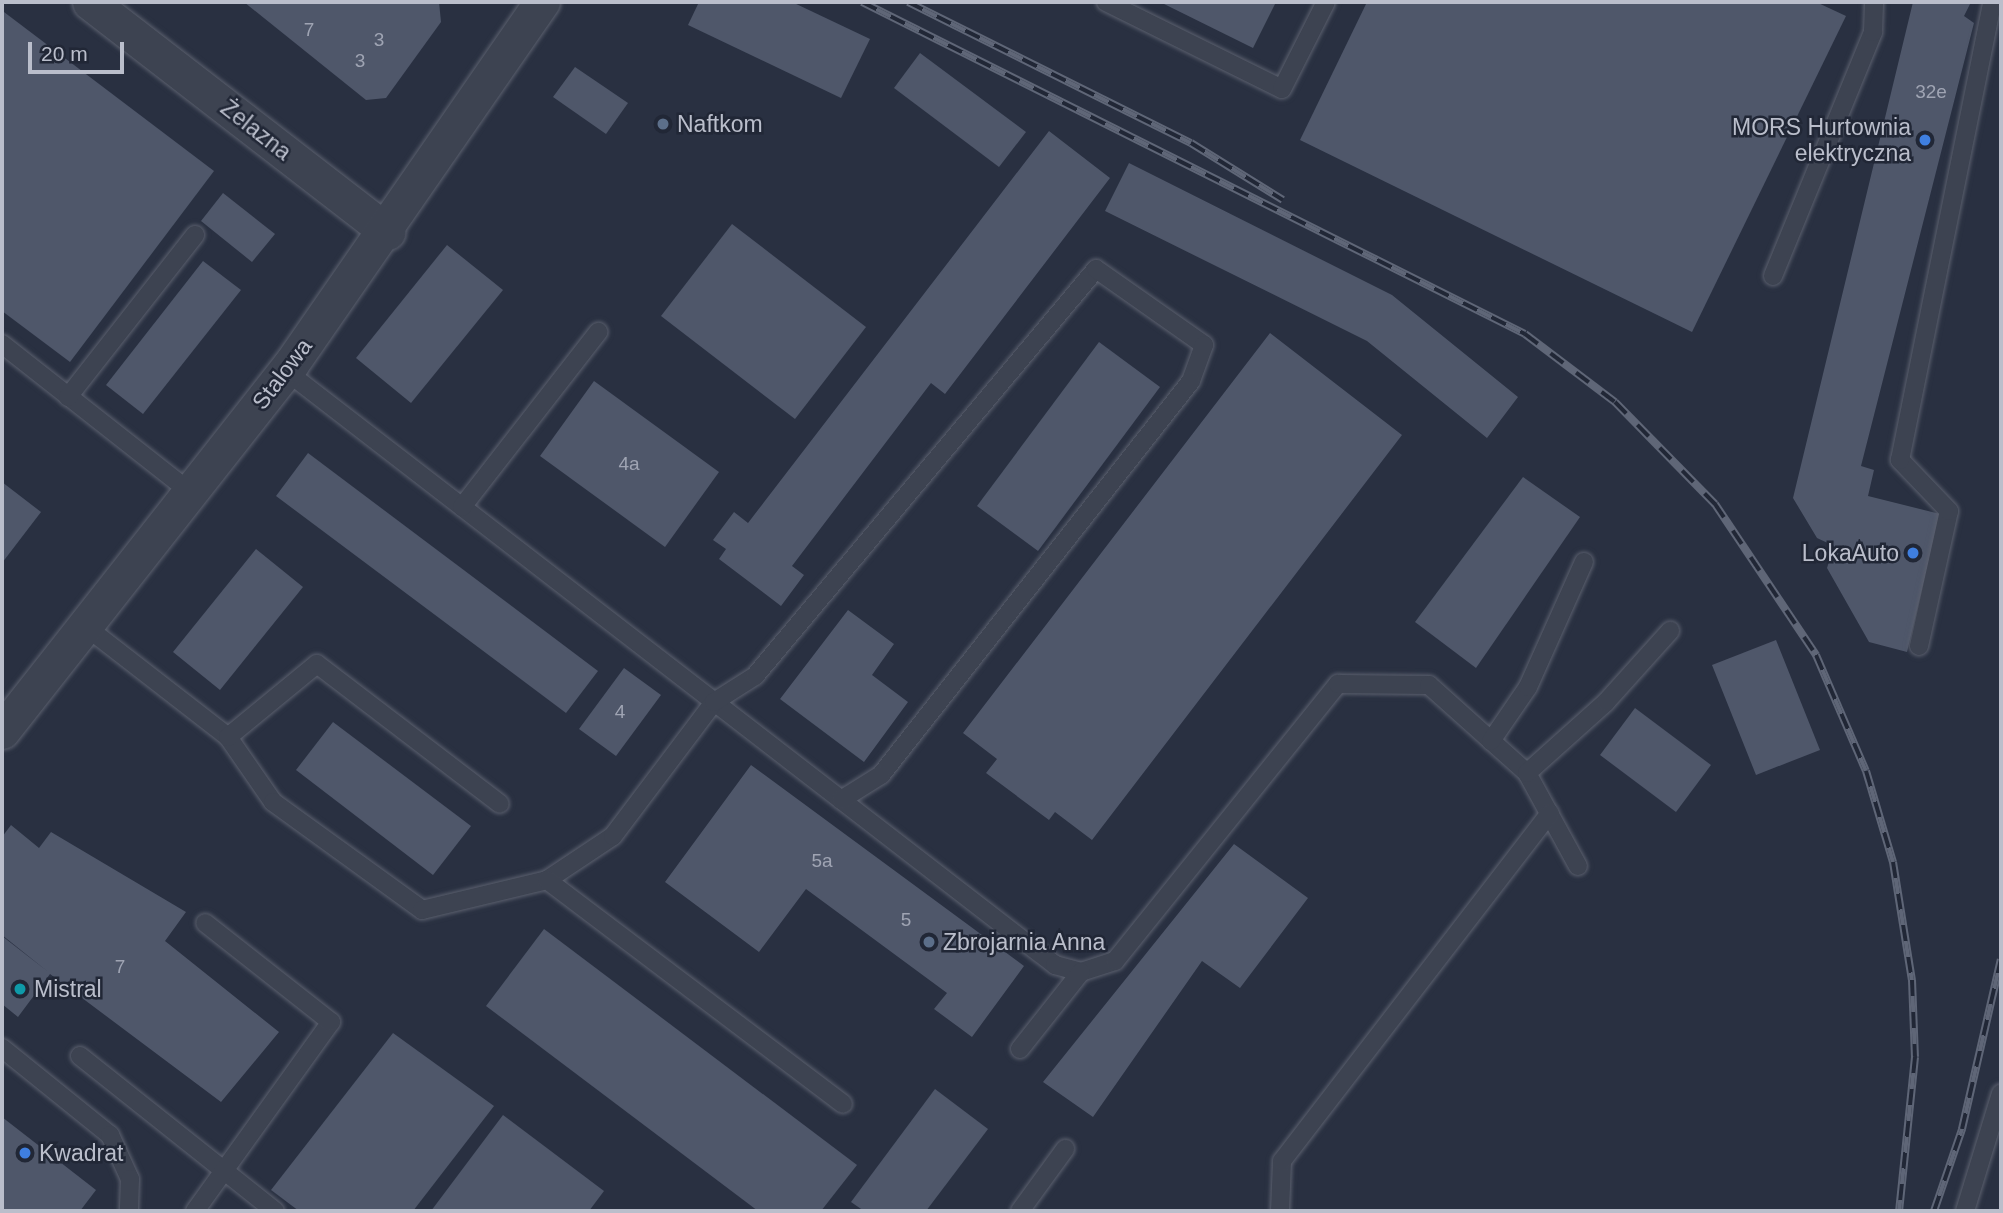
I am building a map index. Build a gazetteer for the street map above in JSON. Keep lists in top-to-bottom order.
{
  "streets": {
    "street": ["Żelazna", "Stalowa"]
  },
  "crossings": [
    ["Żelazna", "Stalowa"]
  ],
  "places": [
    "Naftkom",
    "MORS Hurtownia elektryczna",
    "LokaAuto",
    "Zbrojarnia Anna",
    "Mistral",
    "Kwadrat"
  ],
  "house_numbers": [
    "7",
    "3",
    "3",
    "32e",
    "4a",
    "4",
    "5a",
    "5",
    "7"
  ],
  "scale_bar": "20 m"
}
